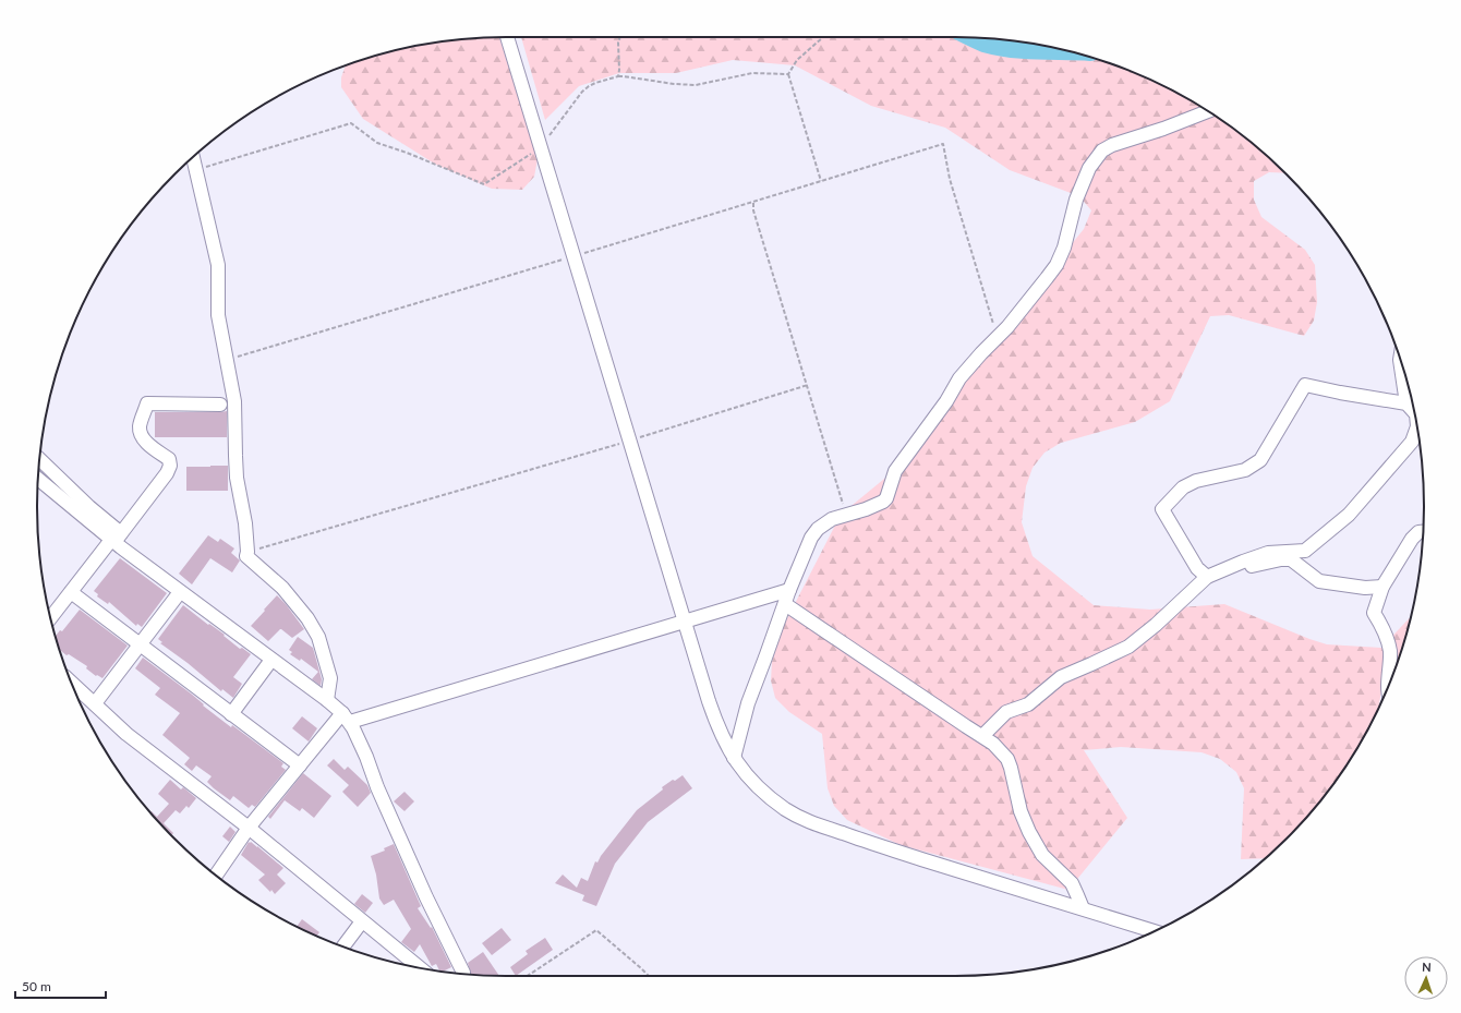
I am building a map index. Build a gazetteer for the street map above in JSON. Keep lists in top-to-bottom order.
{
  "scale_bar": "50 m",
  "north": "top"
}
